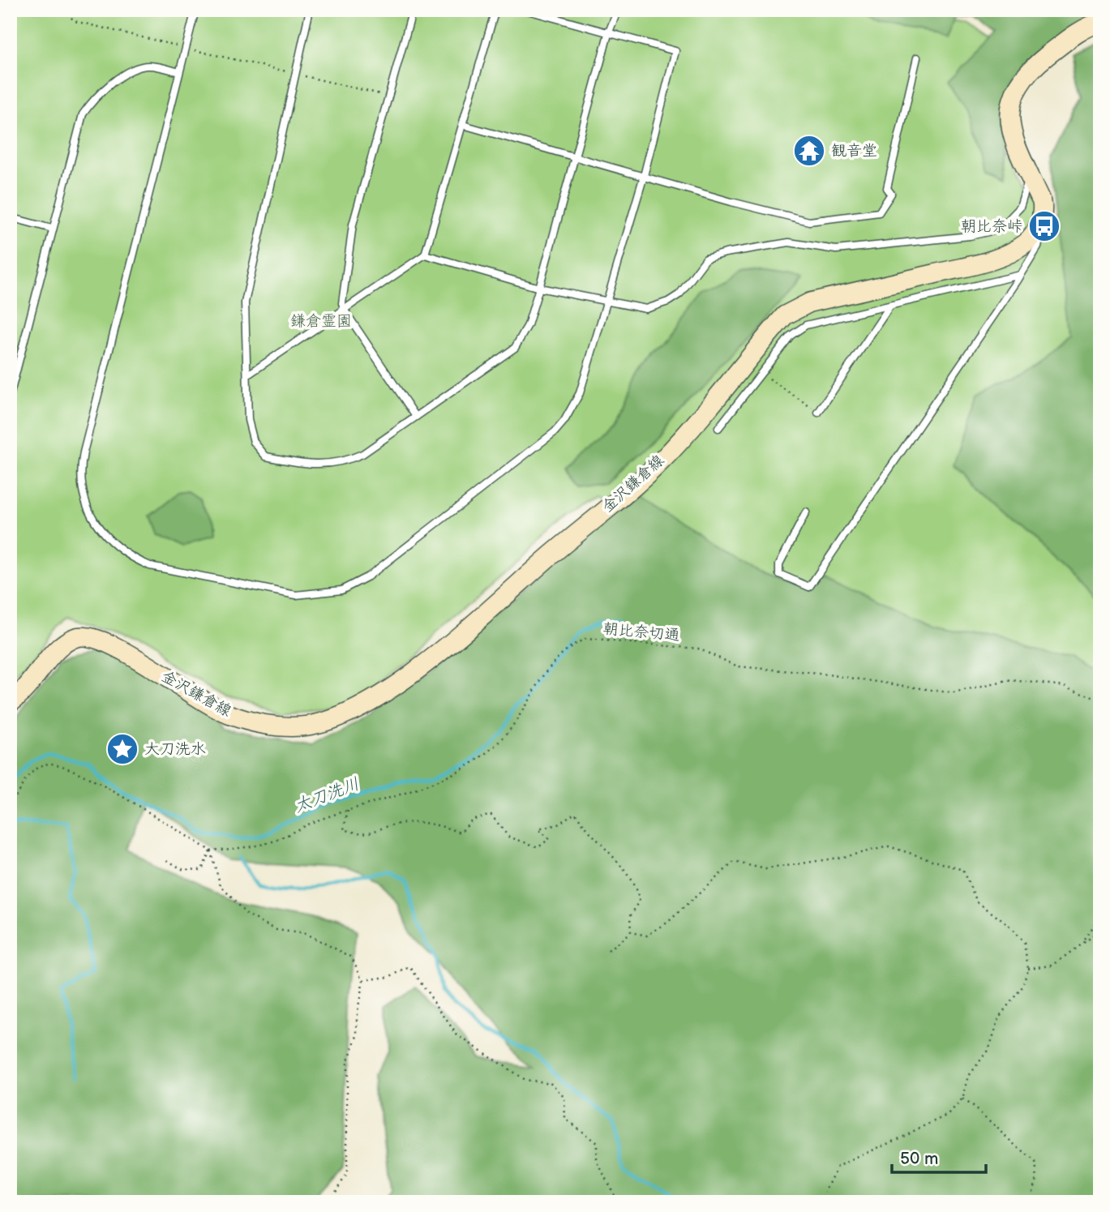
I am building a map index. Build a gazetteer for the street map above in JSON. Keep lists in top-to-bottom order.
{
  "streets": {
    "main road": ["金沢鎌倉線"],
    "path": ["朝比奈切通"]
  },
  "water": ["太刀洗川"],
  "parks": ["鎌倉霊園"],
  "places": {
    "temple": ["観音堂"],
    "bus stop": ["朝比奈峠"],
    "place": ["大刀洗水"]
  },
  "scale_bar": "50 m"
}
